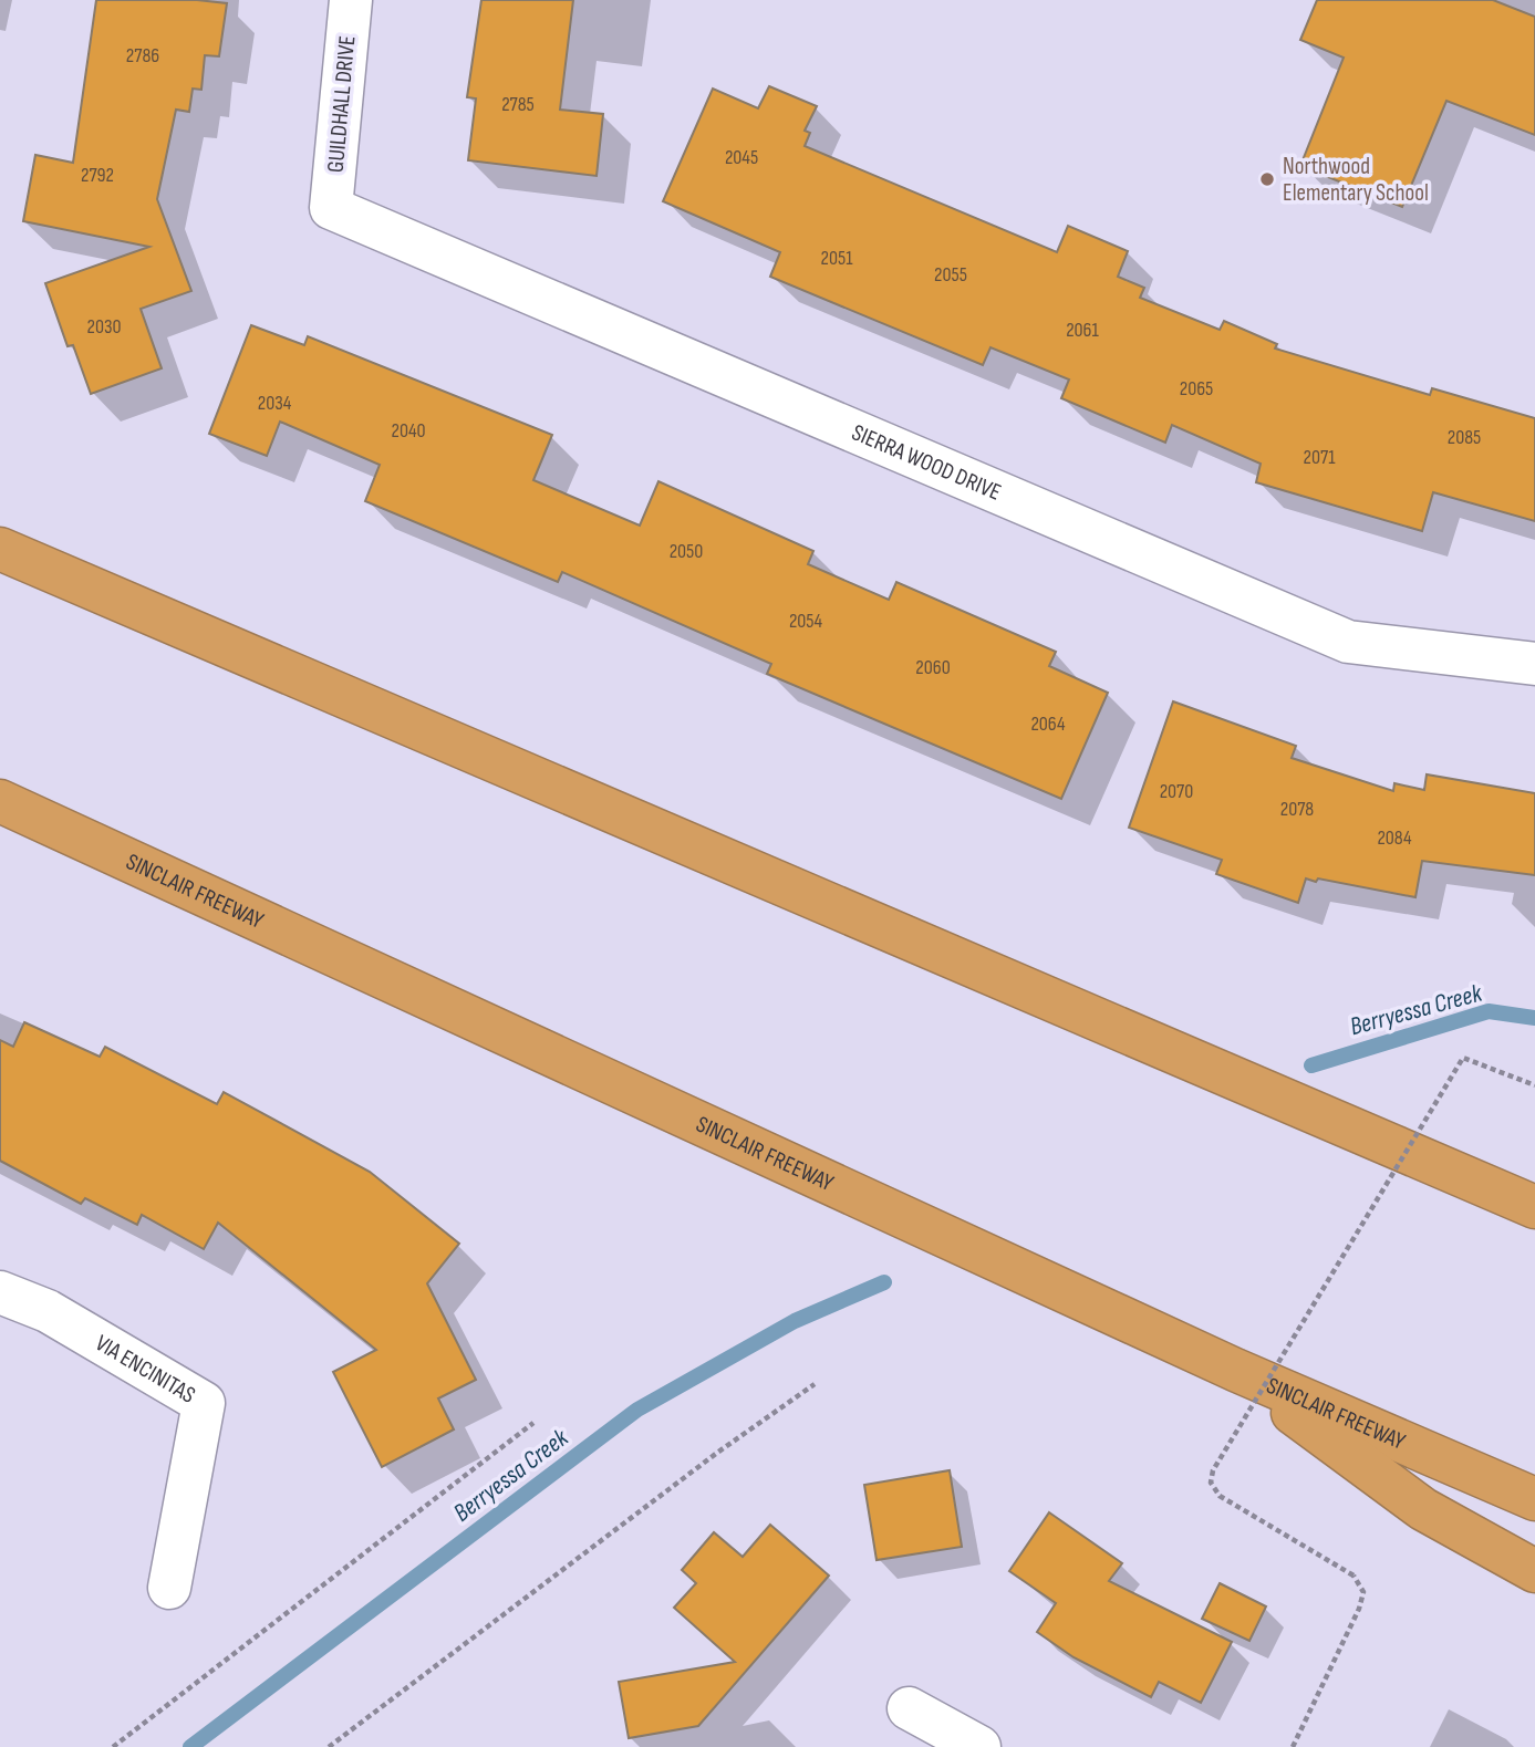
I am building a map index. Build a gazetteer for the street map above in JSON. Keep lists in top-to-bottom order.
{
  "streets": {
    "highway": ["SINCLAIR FREEWAY"],
    "street": ["GUILDHALL DRIVE", "SIERRA WOOD DRIVE", "VIA ENCINITAS"]
  },
  "crossings": [
    ["GUILDHALL DRIVE", "SIERRA WOOD DRIVE"]
  ],
  "water": ["Berryessa Creek"],
  "places": ["Northwood Elementary School"],
  "house_numbers": [
    "2786",
    "2785",
    "2045",
    "2792",
    "2051",
    "2055",
    "2030",
    "2061",
    "2065",
    "2034",
    "2040",
    "2085",
    "2071",
    "2050",
    "2054",
    "2060",
    "2064",
    "2070",
    "2078",
    "2084"
  ]
}
